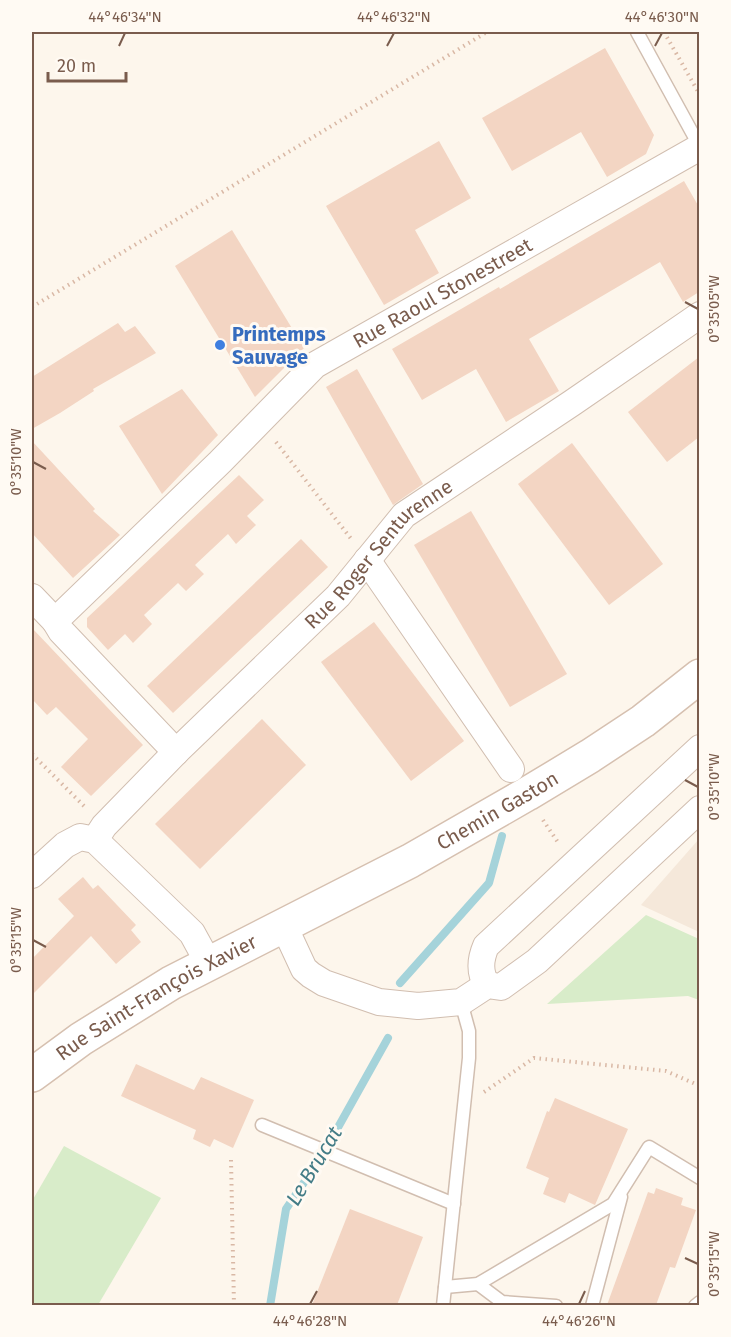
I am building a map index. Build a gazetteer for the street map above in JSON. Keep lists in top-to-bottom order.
{
  "streets": {
    "street": [
      "Rue Raoul Stonestreet",
      "Rue Roger Senturenne",
      "Chemin Gaston",
      "Rue Saint-François Xavier"
    ]
  },
  "crossings": [
    ["Chemin Gaston", "Rue Saint-François Xavier"]
  ],
  "water": ["Le Brucat"],
  "places": ["Printemps Sauvage"],
  "scale_bar": "20 m",
  "coordinates": [
    "44°46'34\"N",
    "44°46'32\"N",
    "44°46'30\"N",
    "0°35'05\"W",
    "0°35'10\"W",
    "0°35'15\"W",
    "44°46'28\"N",
    "44°46'26\"N"
  ]
}
